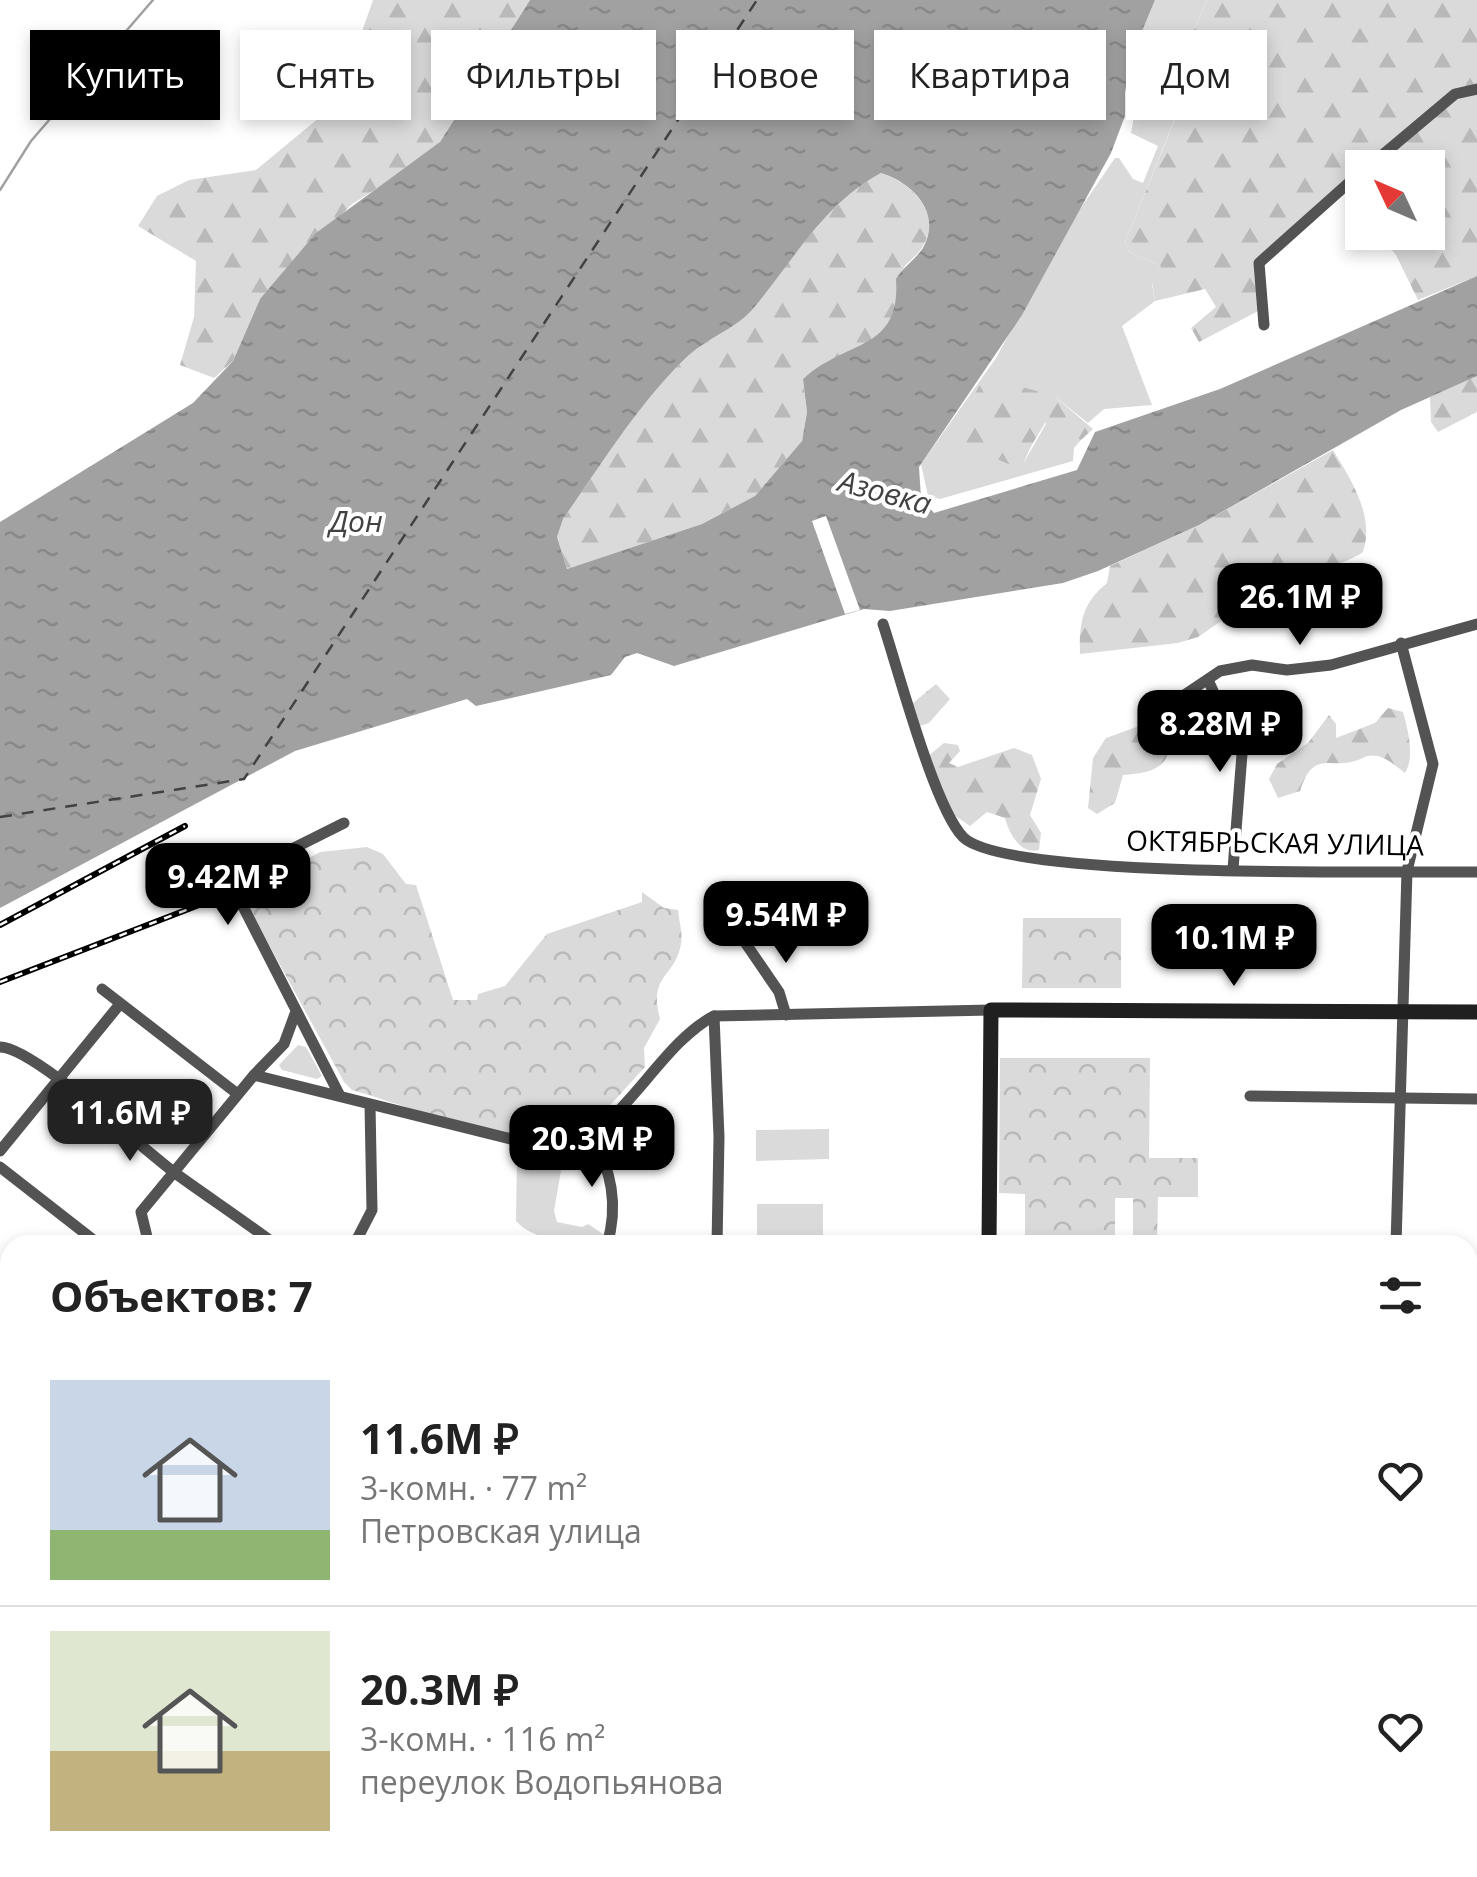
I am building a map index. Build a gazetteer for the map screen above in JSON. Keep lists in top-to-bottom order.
{
  "streets": {
    "street": ["ОКТЯБРЬСКАЯ УЛИЦА"]
  },
  "water": ["Азовка", "Дон"],
  "north": "top left",
  "page": {
    "chip": [
      "Купить",
      "Снять",
      "Фильтры",
      "Новое",
      "Квартира",
      "Дом"
    ],
    "price": [
      "26.1M ₽",
      "8.28M ₽",
      "9.42M ₽",
      "9.54M ₽",
      "10.1M ₽",
      "11.6M ₽",
      "20.3M ₽"
    ],
    "heading": "Объектов: 7",
    "list": [
      {
        "name": "11.6M ₽",
        "note": "3-комн. · 77 m² · Петровская улица"
      },
      {
        "name": "20.3M ₽",
        "note": "3-комн. · 116 m² · переулок Водопьянова"
      }
    ]
  }
}
